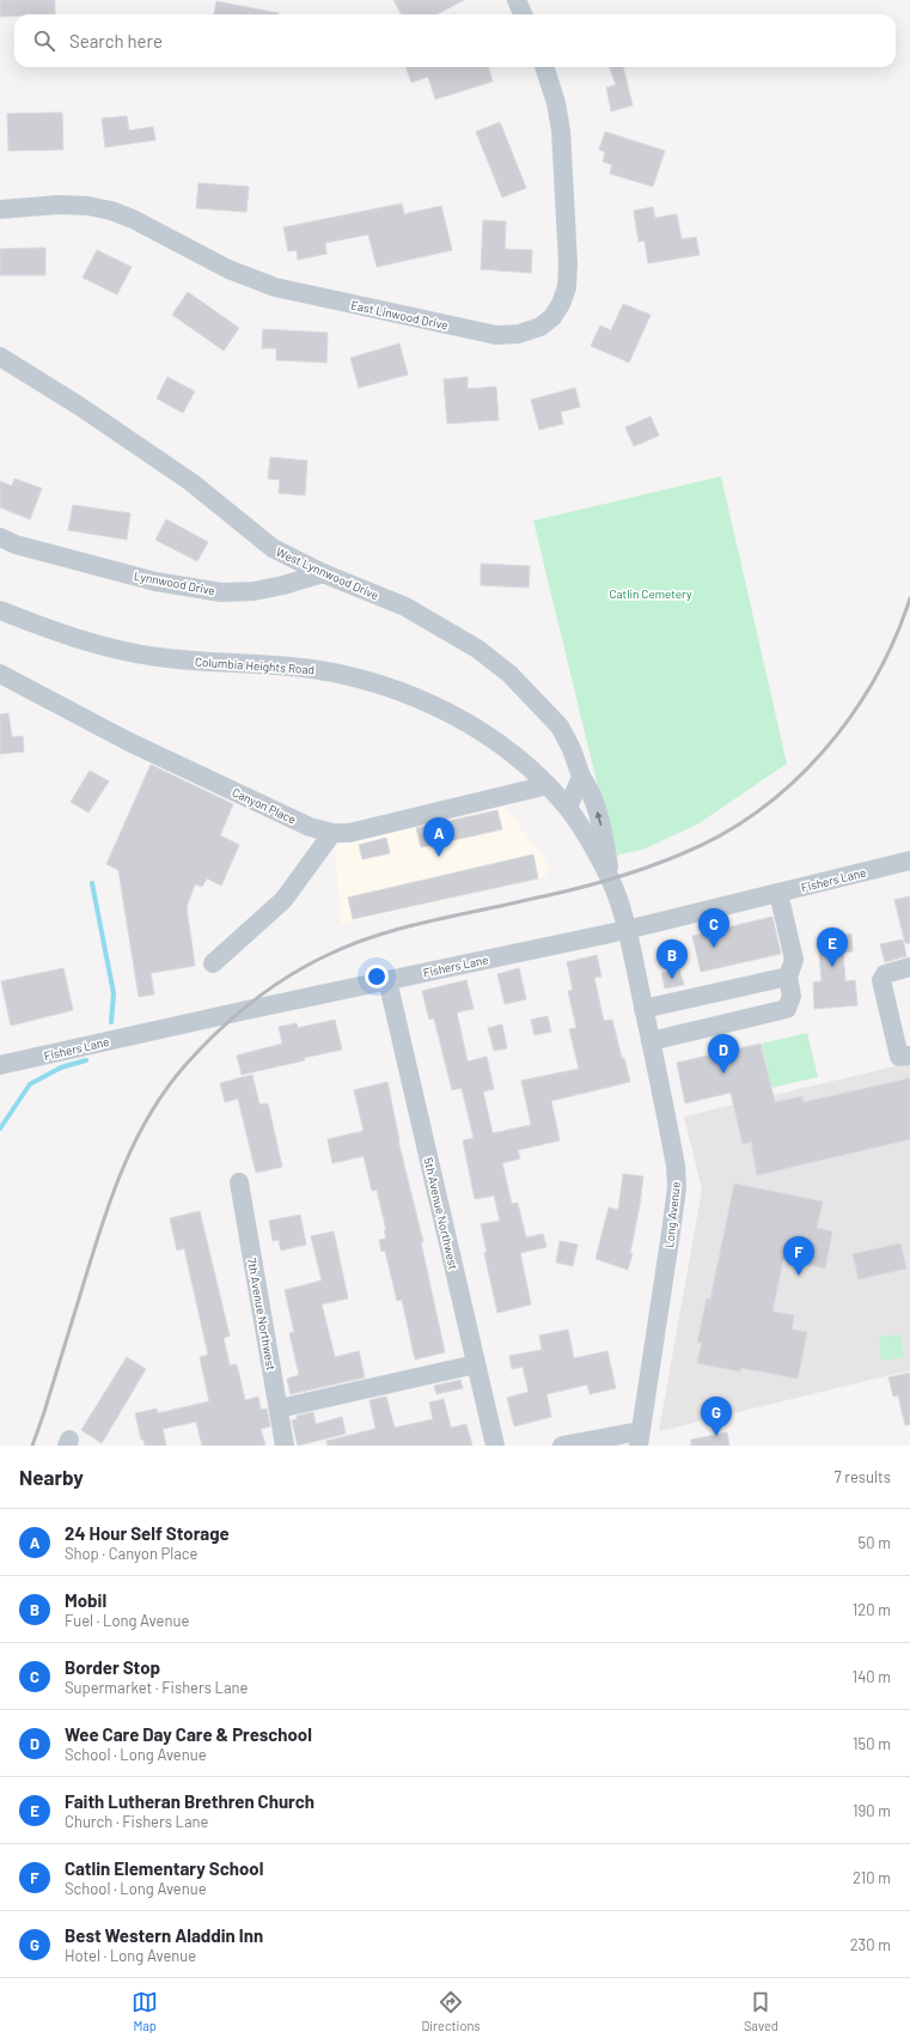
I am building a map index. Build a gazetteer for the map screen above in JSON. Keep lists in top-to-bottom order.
{
  "streets": {
    "street": [
      "East Linwood Drive",
      "West Lynnwood Drive",
      "Lynnwood Drive",
      "Columbia Heights Road",
      "Canyon Place",
      "Fishers Lane",
      "5th Avenue Northwest",
      "Long Avenue",
      "7th Avenue Northwest"
    ]
  },
  "crossings": [
    ["West Lynnwood Drive", "Lynnwood Drive"],
    ["West Lynnwood Drive", "Columbia Heights Road"],
    ["Columbia Heights Road", "Canyon Place"],
    ["Columbia Heights Road", "Fishers Lane"],
    ["Columbia Heights Road", "Long Avenue"],
    ["Fishers Lane", "5th Avenue Northwest"],
    ["Fishers Lane", "Long Avenue"]
  ],
  "parks": ["Catlin Cemetery"],
  "page": {
    "search": "Search here",
    "pins": [
      "A",
      "C",
      "E",
      "B",
      "D",
      "F",
      "G"
    ],
    "heading": ["Nearby", "7 results"],
    "list": [
      {
        "mark": "A",
        "name": "24 Hour Self Storage",
        "note": "Shop · Canyon Place",
        "value": "50 m"
      },
      {
        "mark": "B",
        "name": "Mobil",
        "note": "Fuel · Long Avenue",
        "value": "120 m"
      },
      {
        "mark": "C",
        "name": "Border Stop",
        "note": "Supermarket · Fishers Lane",
        "value": "140 m"
      },
      {
        "mark": "D",
        "name": "Wee Care Day Care & Preschool",
        "note": "School · Long Avenue",
        "value": "150 m"
      },
      {
        "mark": "E",
        "name": "Faith Lutheran Brethren Church",
        "note": "Church · Fishers Lane",
        "value": "190 m"
      },
      {
        "mark": "F",
        "name": "Catlin Elementary School",
        "note": "School · Long Avenue",
        "value": "210 m"
      },
      {
        "mark": "G",
        "name": "Best Western Aladdin Inn",
        "note": "Hotel · Long Avenue",
        "value": "230 m"
      }
    ],
    "nav": ["Map", "Directions", "Saved"]
  }
}
